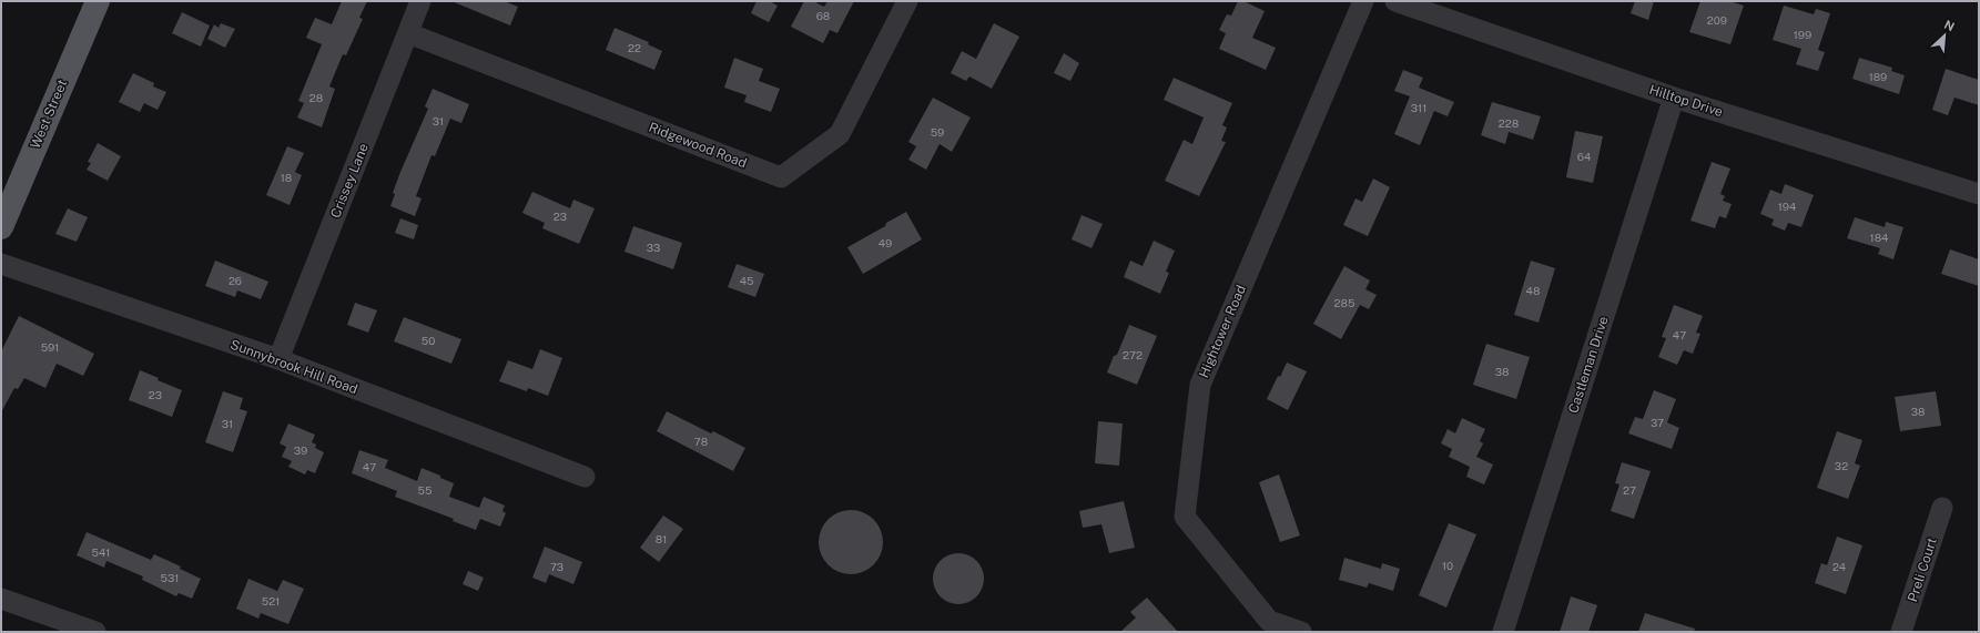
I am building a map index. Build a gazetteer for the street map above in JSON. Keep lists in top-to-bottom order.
{
  "streets": {
    "main road": ["West Street"],
    "street": [
      "Hilltop Drive",
      "Ridgewood Road",
      "Crissey Lane",
      "Hightower Road",
      "Castleman Drive",
      "Sunnybrook Hill Road",
      "Preli Court"
    ]
  },
  "crossings": [
    ["Hilltop Drive", "Castleman Drive"],
    ["Ridgewood Road", "Crissey Lane"],
    ["Crissey Lane", "Sunnybrook Hill Road"]
  ],
  "house_numbers": [
    "68",
    "209",
    "199",
    "22",
    "189",
    "28",
    "311",
    "31",
    "228",
    "59",
    "64",
    "18",
    "194",
    "23",
    "184",
    "49",
    "33",
    "26",
    "45",
    "48",
    "285",
    "47",
    "50",
    "591",
    "272",
    "38",
    "23",
    "38",
    "37",
    "31",
    "78",
    "39",
    "32",
    "47",
    "55",
    "27",
    "81",
    "541",
    "10",
    "73",
    "24",
    "531",
    "521"
  ],
  "north": "top right"
}
